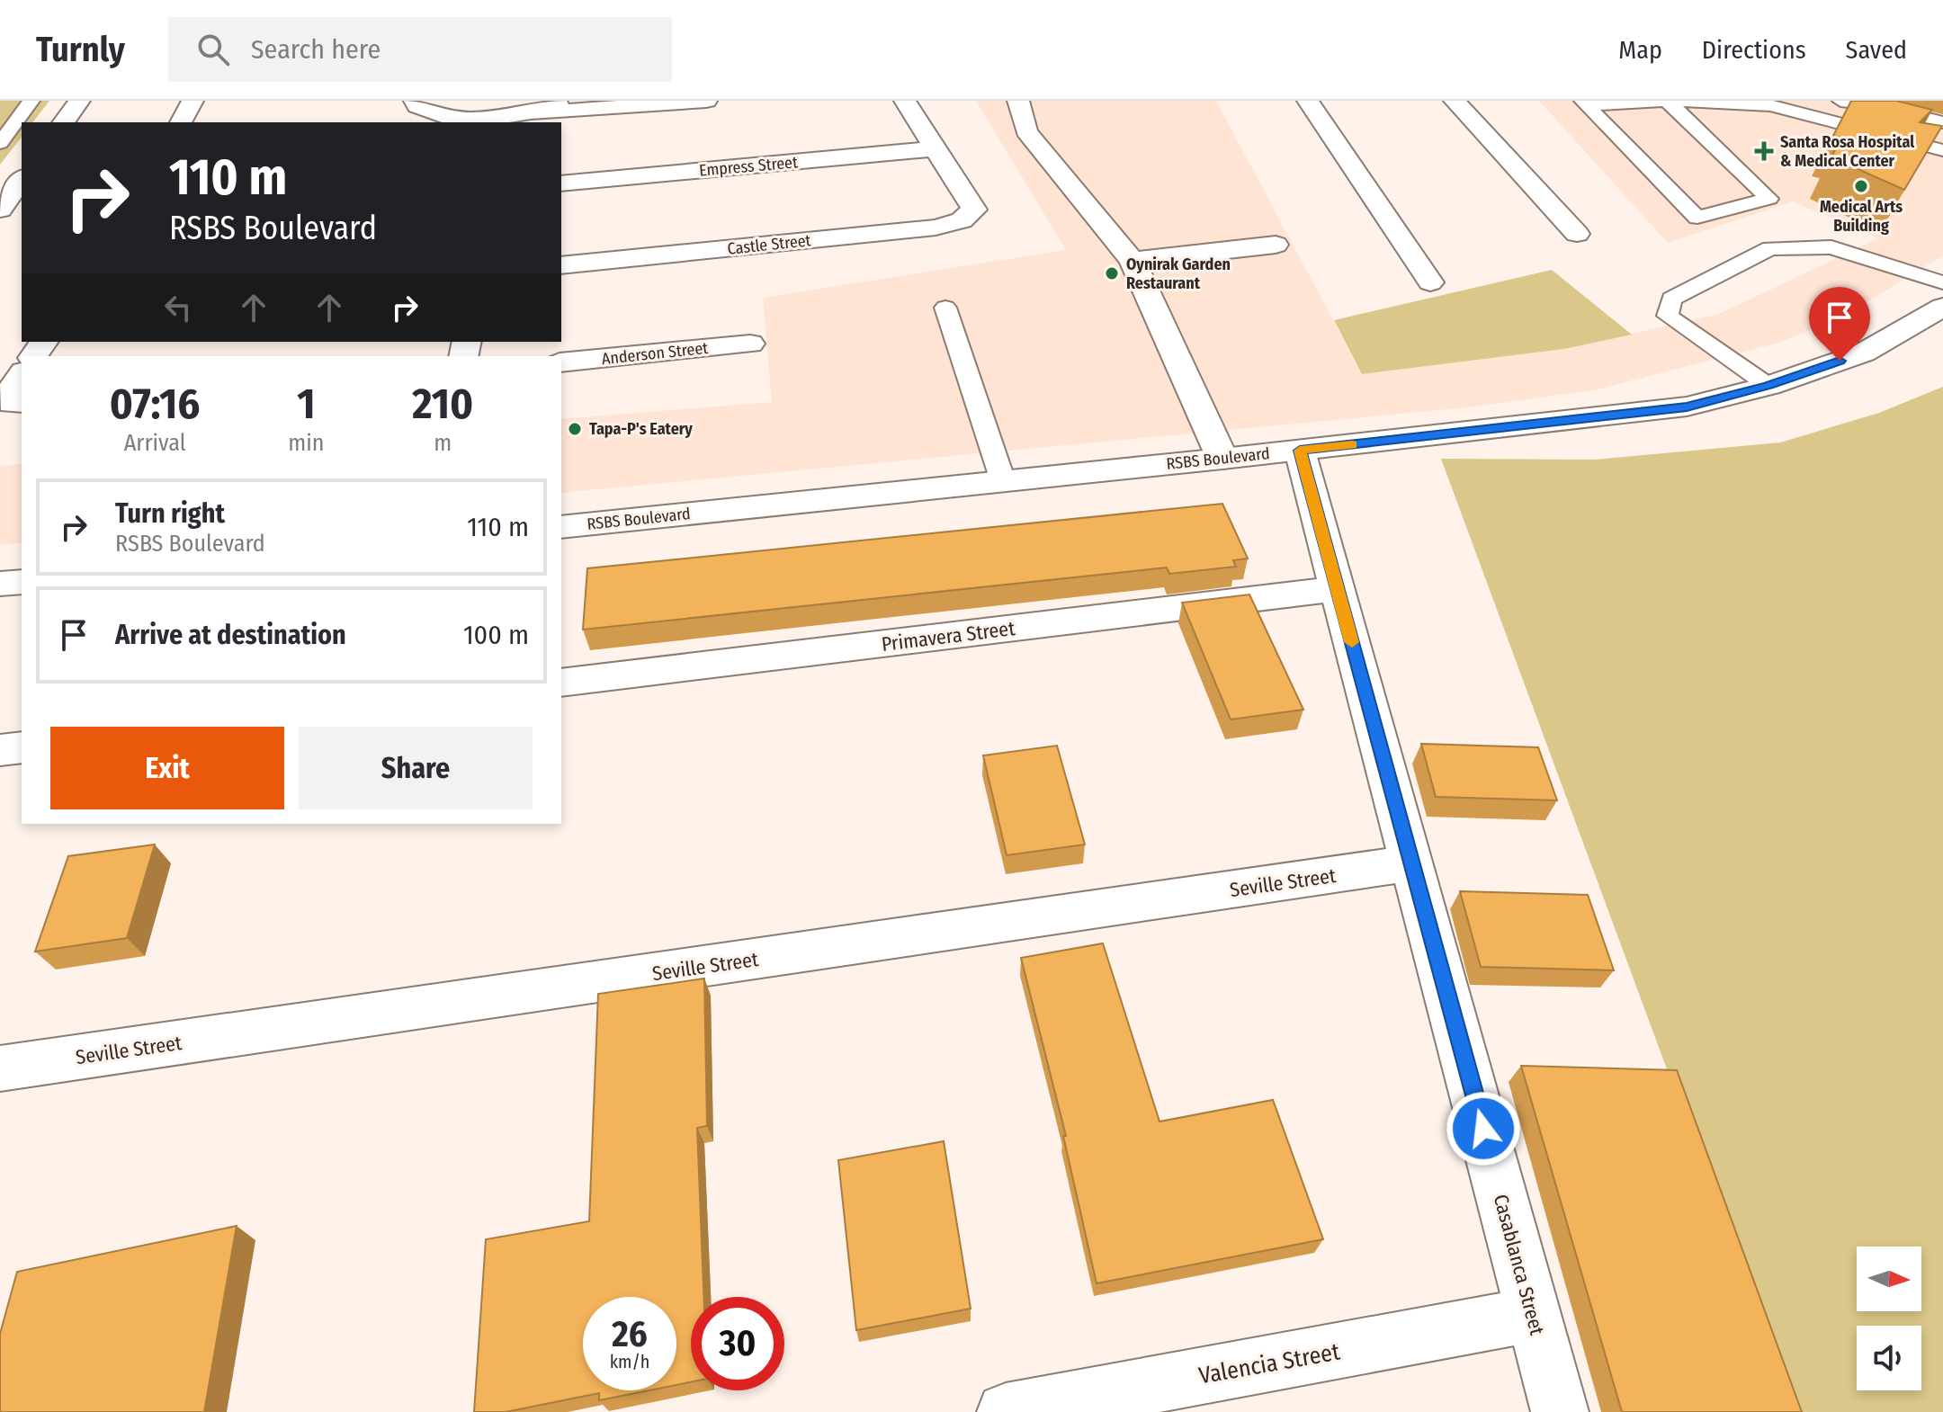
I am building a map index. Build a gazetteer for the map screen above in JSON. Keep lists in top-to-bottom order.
{
  "streets": {
    "street": [
      "Empress Street",
      "Castle Street",
      "Anderson Street",
      "RSBS Boulevard",
      "Primavera Street",
      "Seville Street",
      "Casablanca Street",
      "Valencia Street"
    ]
  },
  "crossings": [
    ["Empress Street", "Castle Street"],
    ["RSBS Boulevard", "Casablanca Street"],
    ["Primavera Street", "Casablanca Street"],
    ["Seville Street", "Casablanca Street"],
    ["Casablanca Street", "Valencia Street"]
  ],
  "places": {
    "health": ["Santa Rosa Hospital & Medical Center"],
    "other": ["Medical Arts Building", "Oynirak Garden Restaurant", "Tapa-P's Eatery"]
  },
  "north": "right",
  "page": {
    "header": "Turnly",
    "search": "Search here",
    "nav": ["Map", "Directions", "Saved"],
    "turn": ["110 m", "RSBS Boulevard"],
    "eta": [
      "07:16",
      "Arrival",
      "1",
      "min",
      "210",
      "m"
    ],
    "list": [
      {
        "name": "Turn right",
        "note": "RSBS Boulevard",
        "value": "110 m"
      },
      {
        "name": "Arrive at destination",
        "value": "100 m"
      }
    ],
    "buttons": ["Exit", "Share"],
    "speed": "26 km/h",
    "limit": "30"
  }
}
